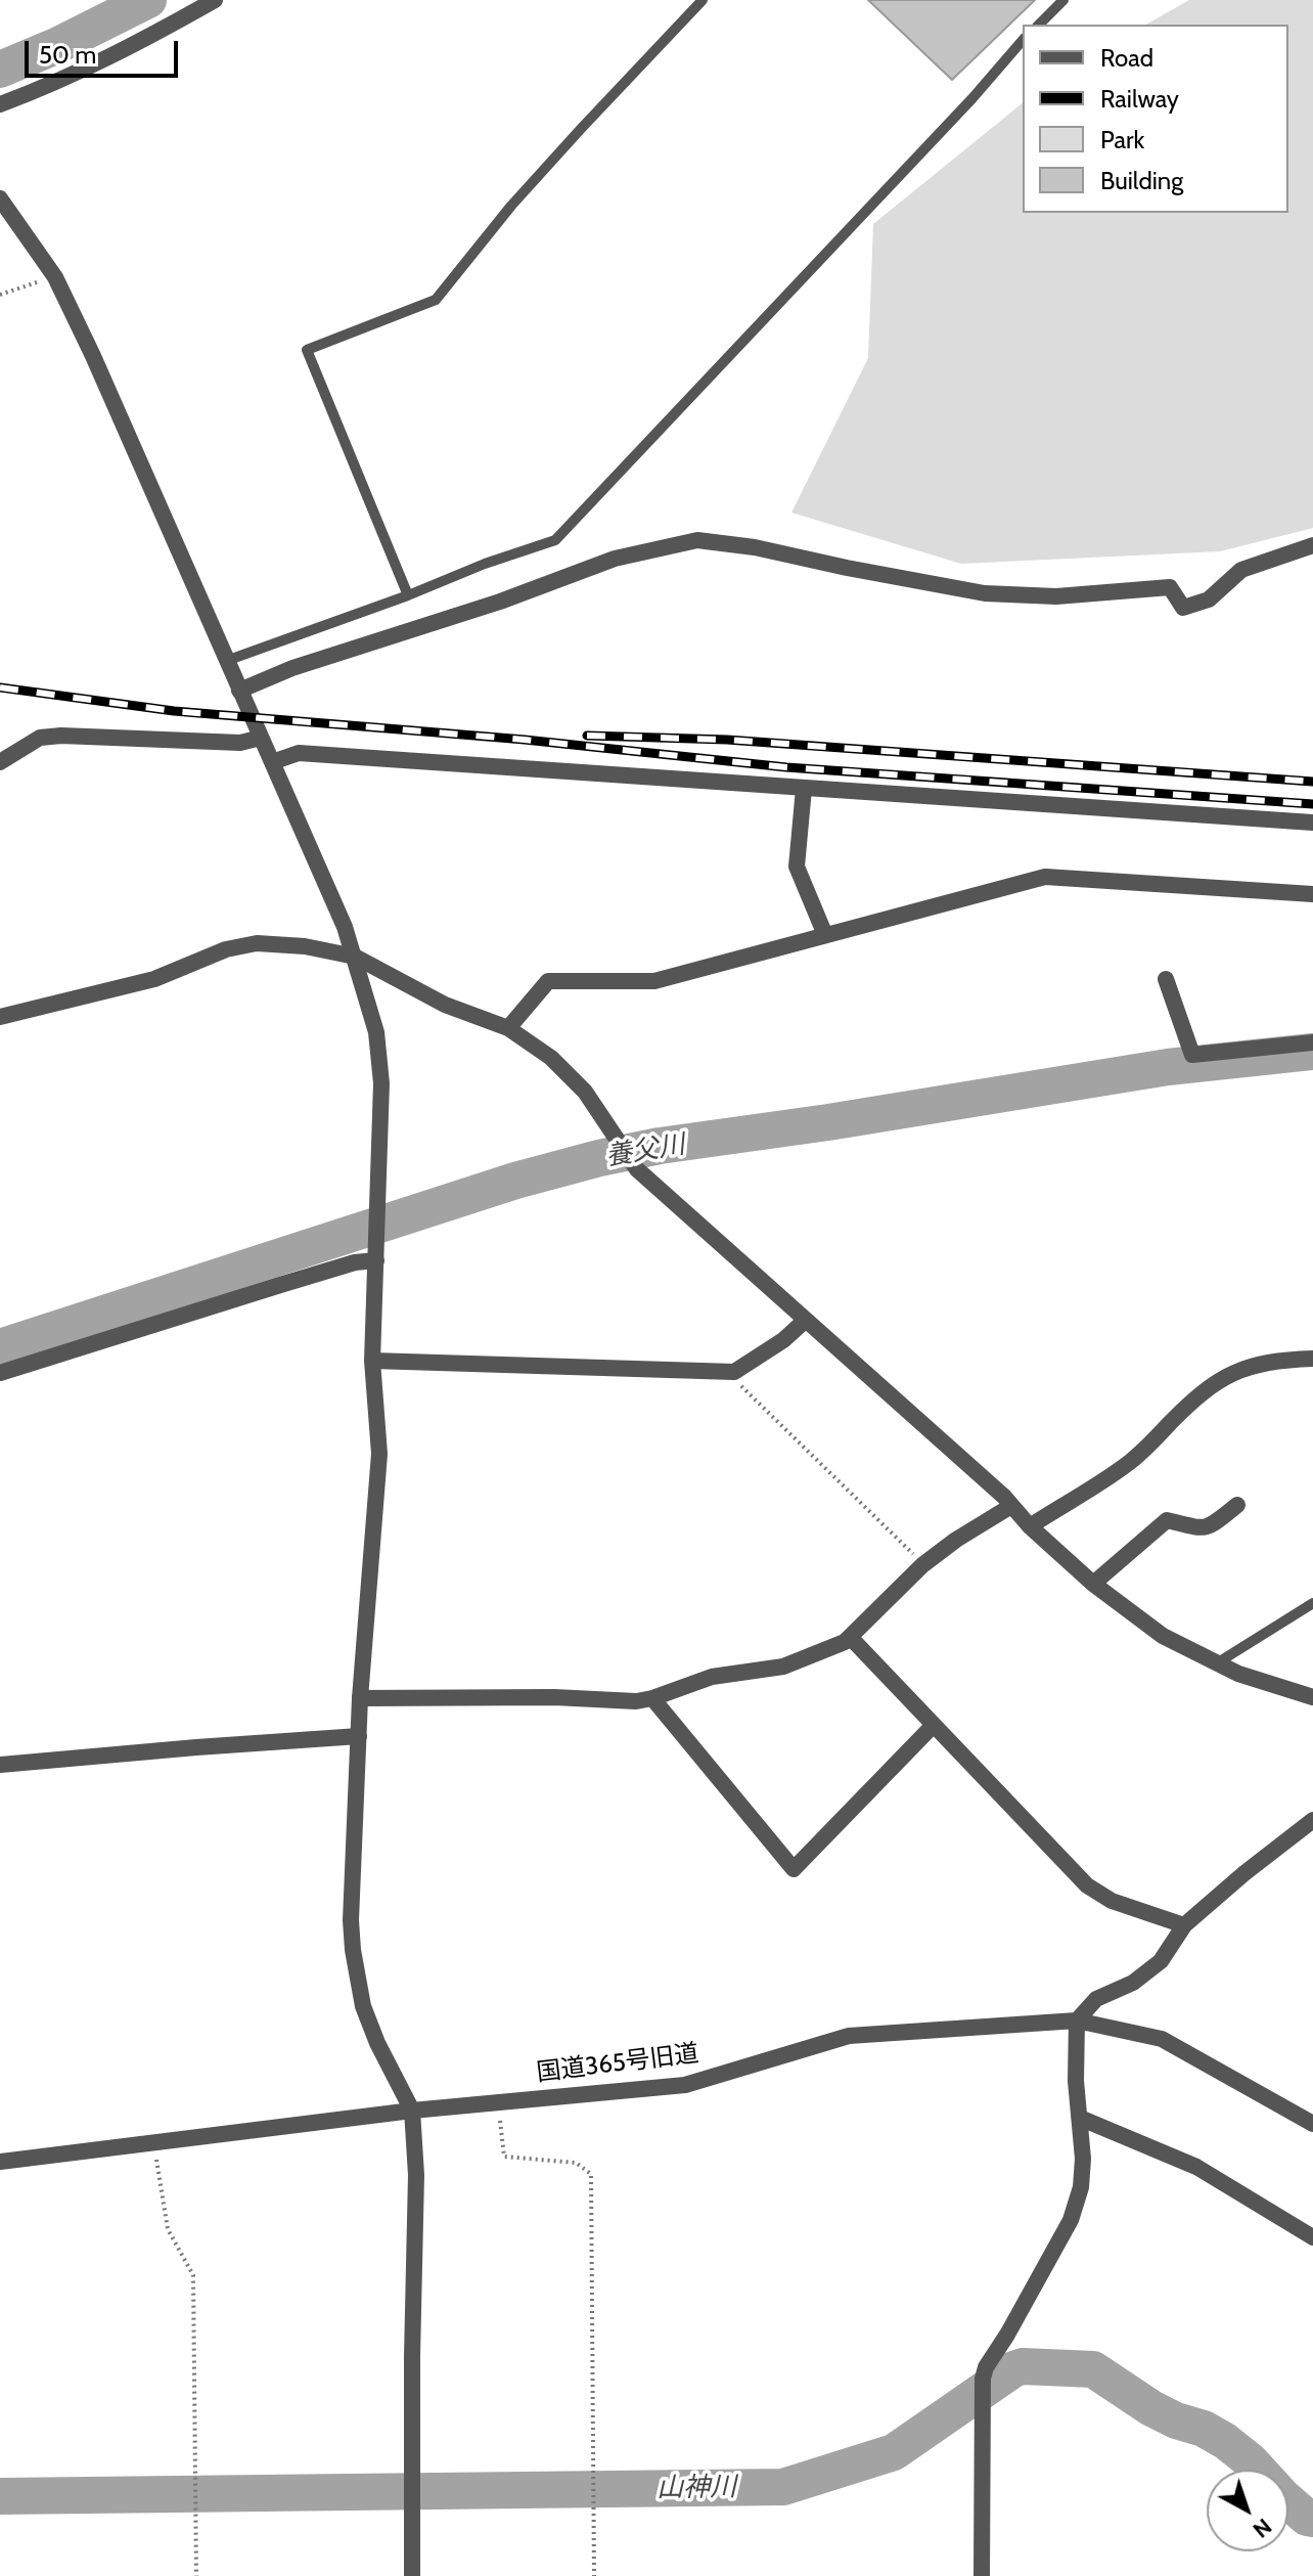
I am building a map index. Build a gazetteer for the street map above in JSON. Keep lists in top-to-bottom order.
{
  "streets": {
    "street": ["国道365号旧道"]
  },
  "water": ["養父川", "山神川"],
  "legend": [
    "Road",
    "Railway",
    "Park",
    "Building"
  ],
  "scale_bar": "50 m",
  "north": "bottom right"
}
